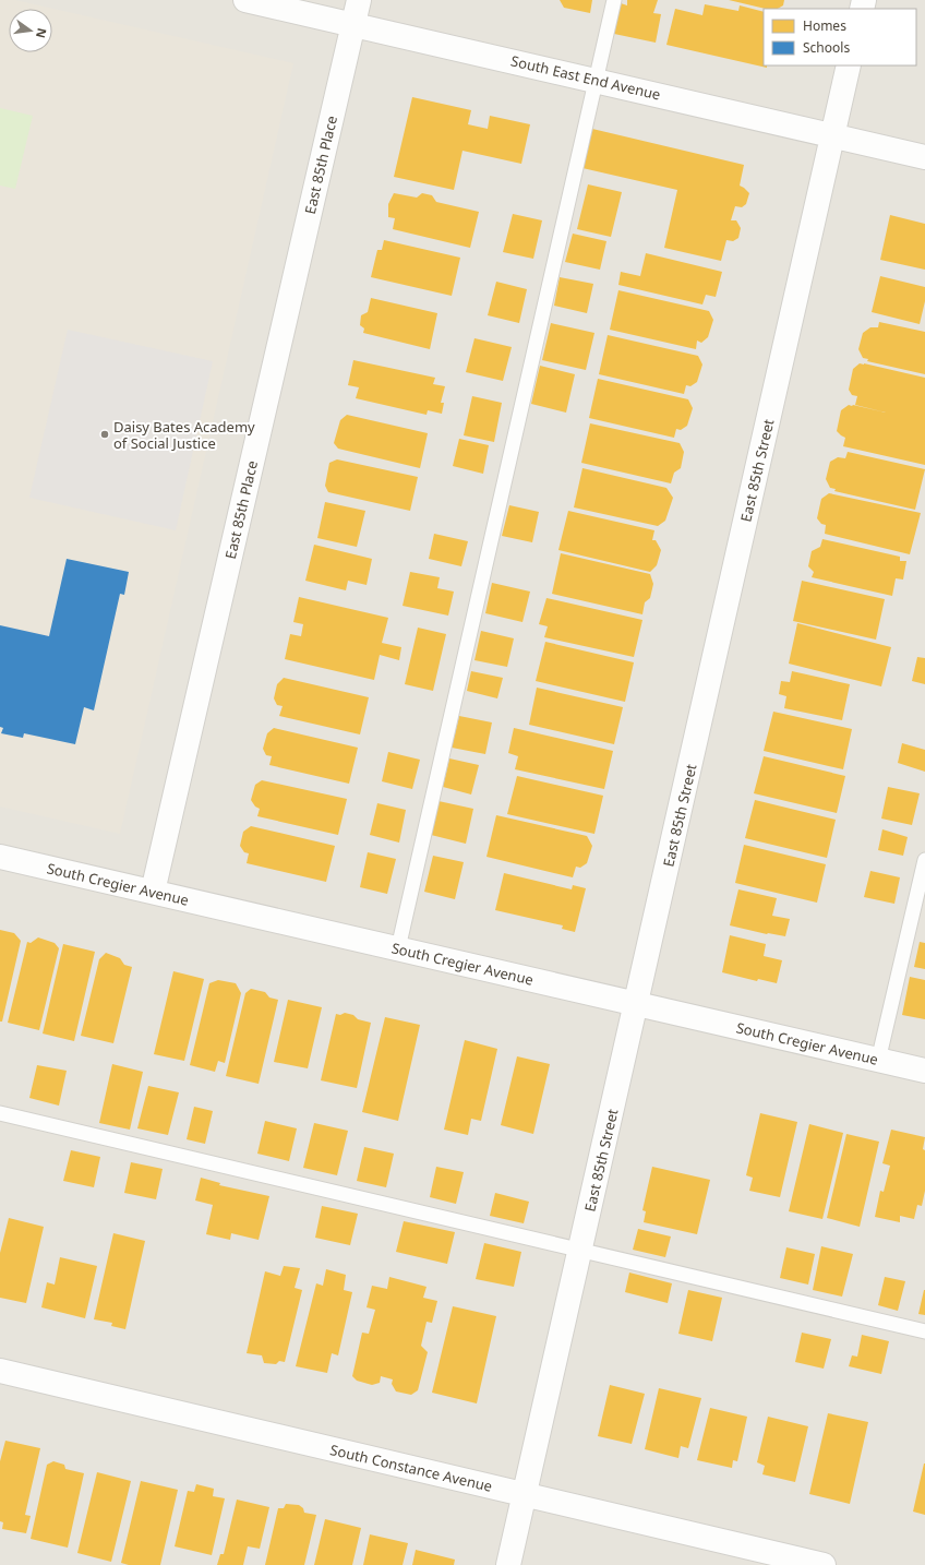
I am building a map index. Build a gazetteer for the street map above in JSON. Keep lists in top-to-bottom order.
{
  "streets": {
    "street": [
      "South East End Avenue",
      "East 85th Place",
      "East 85th Street",
      "South Cregier Avenue",
      "South Constance Avenue"
    ]
  },
  "crossings": [
    ["South East End Avenue", "East 85th Place"],
    ["South East End Avenue", "East 85th Street"],
    ["East 85th Place", "South Cregier Avenue"],
    ["East 85th Street", "South Cregier Avenue"],
    ["East 85th Street", "South Constance Avenue"]
  ],
  "places": ["Daisy Bates Academy of Social Justice"],
  "legend": ["Homes", "Schools"],
  "north": "right"
}
